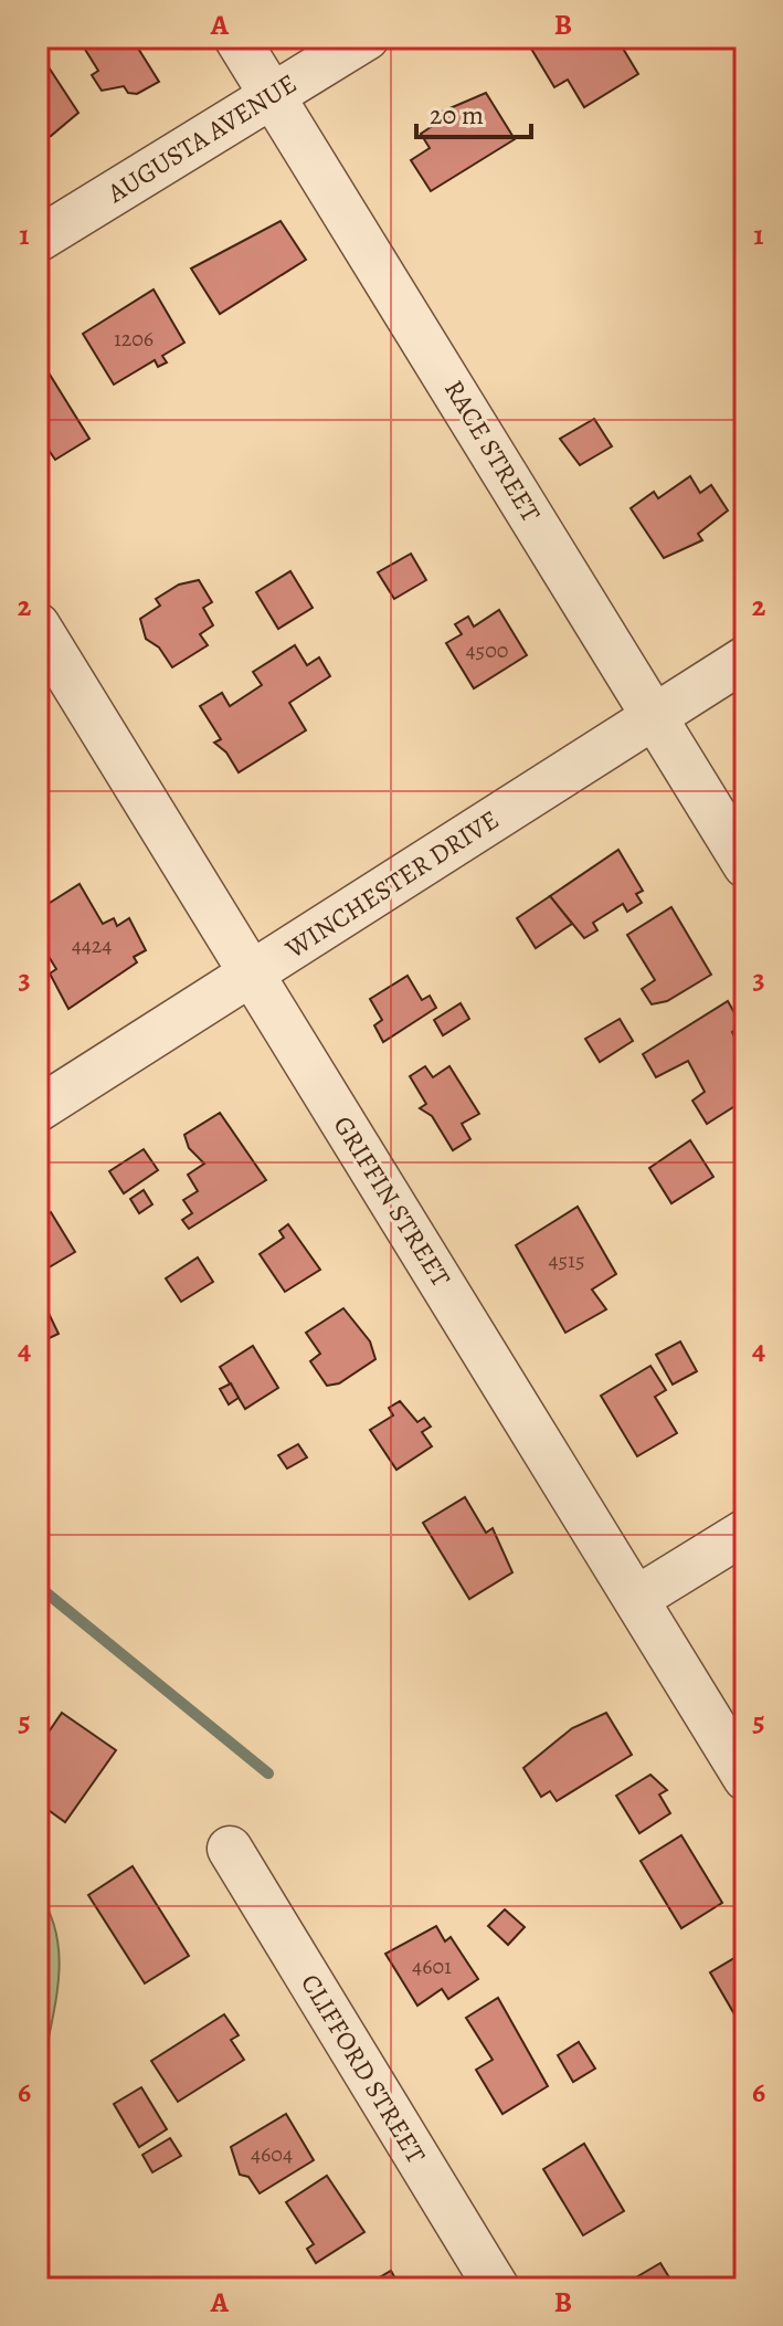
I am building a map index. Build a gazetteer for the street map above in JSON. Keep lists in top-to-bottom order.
{
  "streets": {
    "street": [
      "AUGUSTA AVENUE",
      "RACE STREET",
      "WINCHESTER DRIVE",
      "GRIFFIN STREET",
      "CLIFFORD STREET"
    ]
  },
  "crossings": [
    ["AUGUSTA AVENUE", "RACE STREET"],
    ["RACE STREET", "WINCHESTER DRIVE"],
    ["WINCHESTER DRIVE", "GRIFFIN STREET"]
  ],
  "house_numbers": [
    "1206",
    "4500",
    "4424",
    "4515",
    "4601",
    "4604"
  ],
  "scale_bar": "20 m",
  "grid": {
    "columns": ["A", "B"],
    "rows": [
      "1",
      "2",
      "3",
      "4",
      "5",
      "6"
    ]
  }
}
